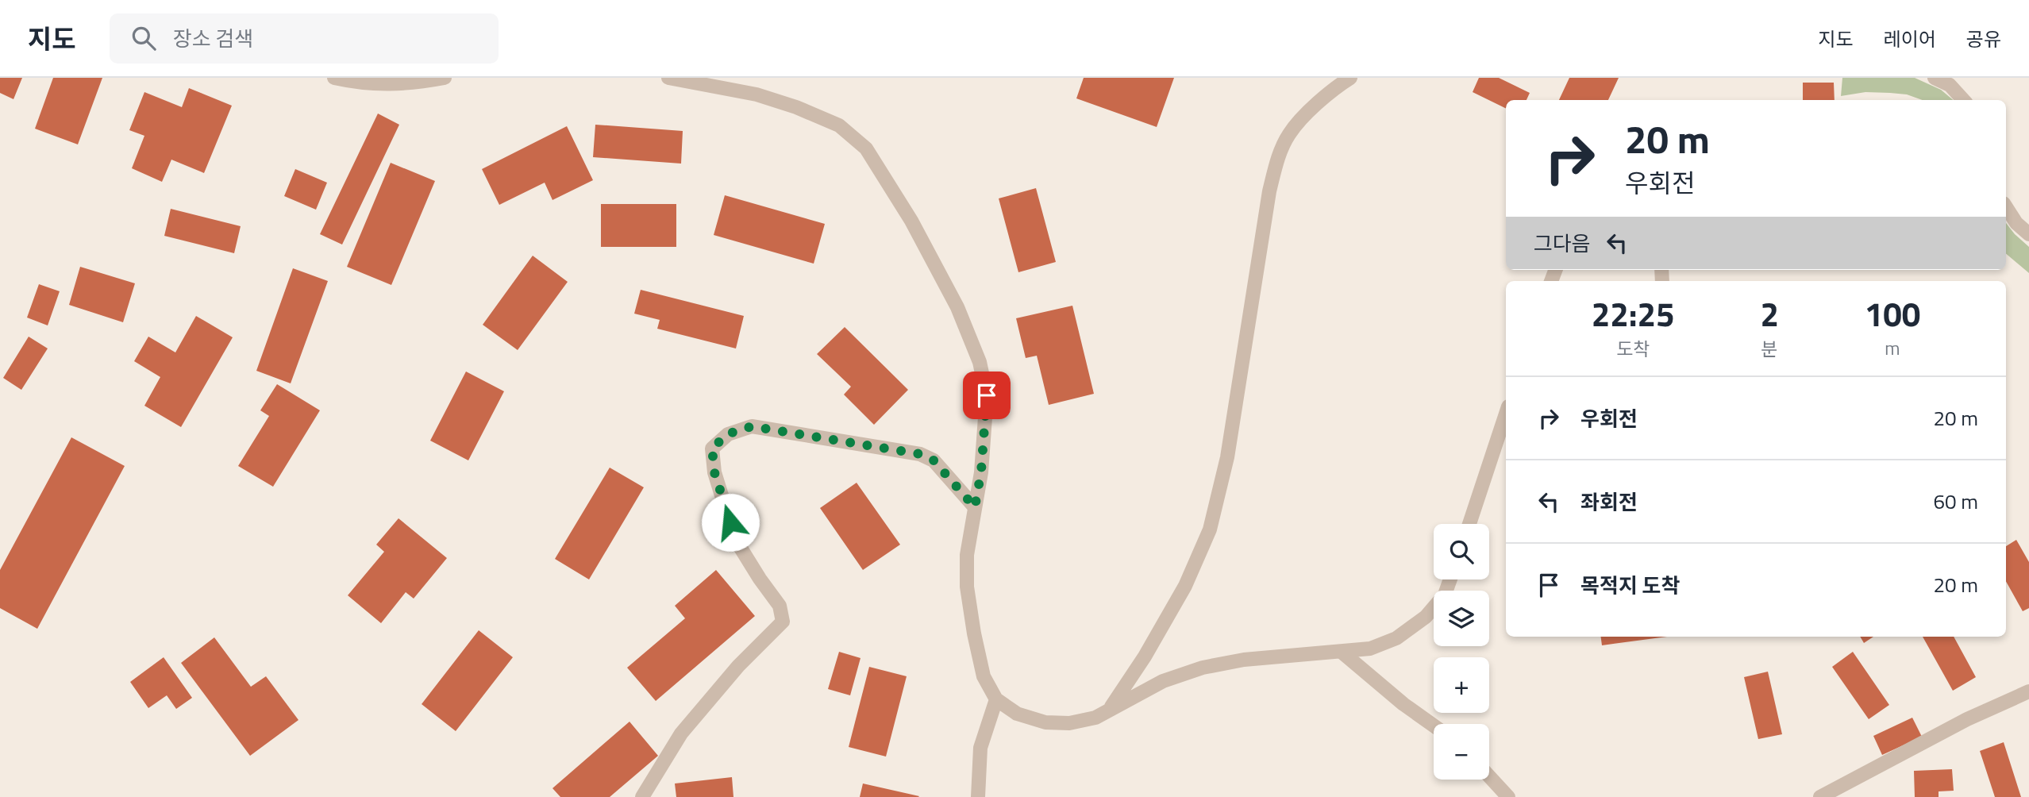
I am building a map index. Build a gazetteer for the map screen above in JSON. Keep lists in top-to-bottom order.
{
  "page": {
    "header": "지도",
    "search": "장소 검색",
    "nav": ["지도", "레이어", "공유"],
    "turn": ["20 m", "우회전"],
    "then": "그다음",
    "eta": [
      "22:25",
      "도착",
      "2",
      "분",
      "100",
      "m"
    ],
    "list": [
      {
        "name": "우회전",
        "value": "20 m"
      },
      {
        "name": "좌회전",
        "value": "60 m"
      },
      {
        "name": "목적지 도착",
        "value": "20 m"
      }
    ],
    "map_buttons": ["+", "−"]
  }
}
